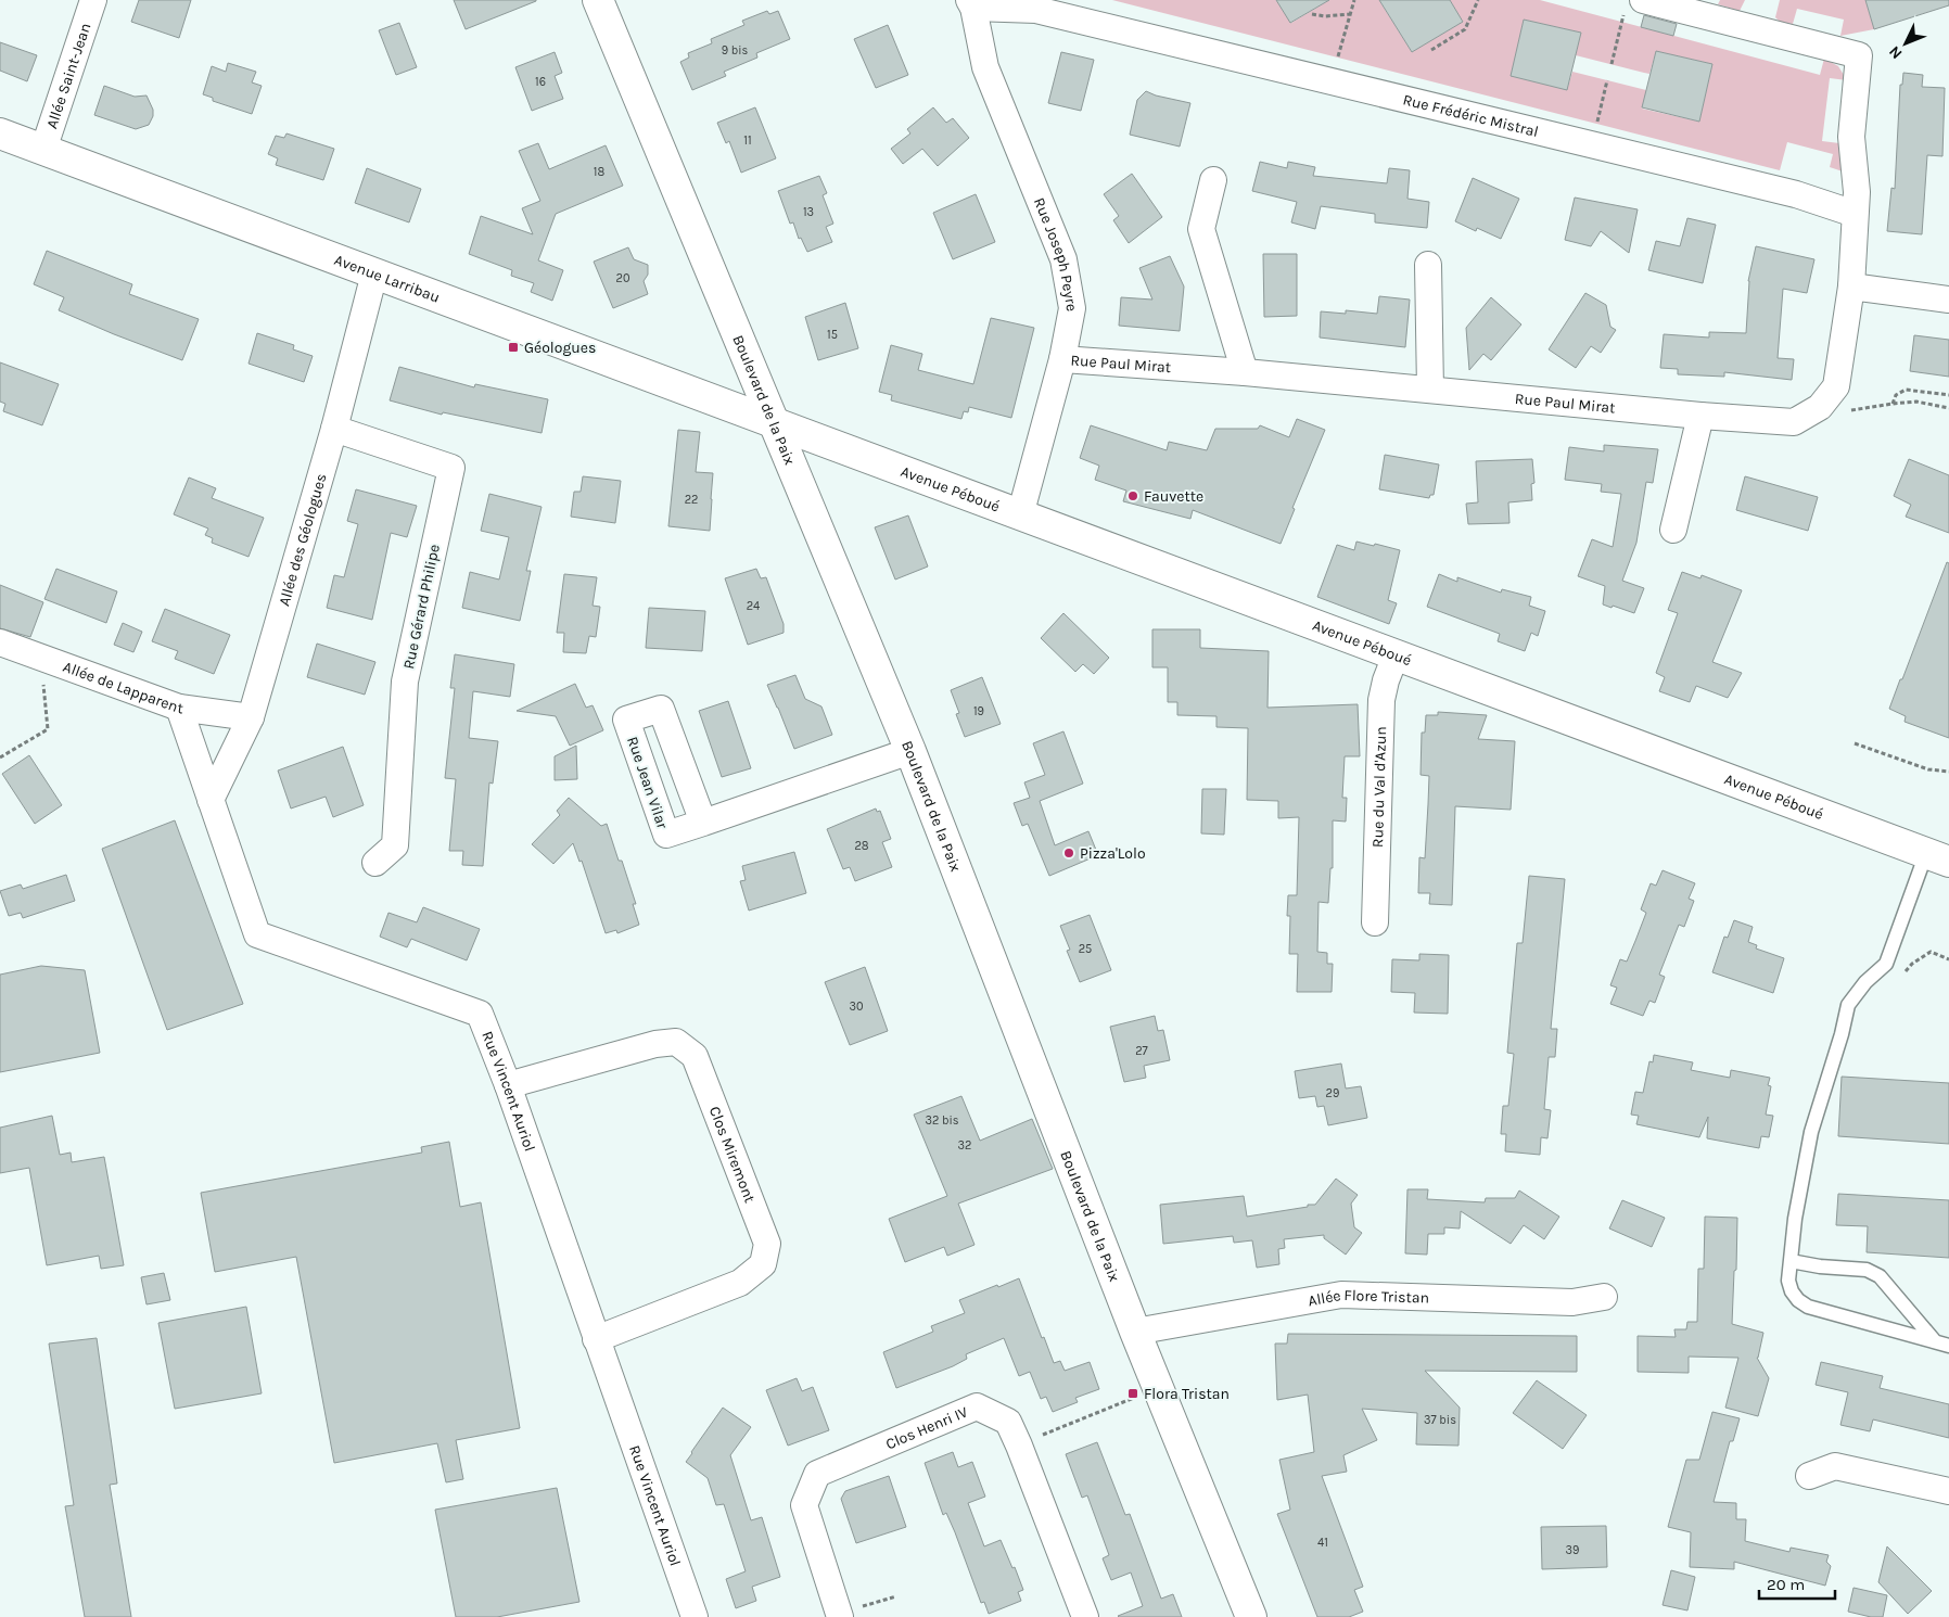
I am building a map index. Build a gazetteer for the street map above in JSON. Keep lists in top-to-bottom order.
{
  "streets": {
    "street": [
      "Allée Saint-Jean",
      "Rue Frédéric Mistral",
      "Rue Joseph Peyre",
      "Avenue Larribau",
      "Rue Paul Mirat",
      "Boulevard de la Paix",
      "Avenue Péboué",
      "Allée des Géologues",
      "Rue Gérard Philipe",
      "Allée de Lapparent",
      "Rue du Val d'Azun",
      "Rue Vincent Auriol",
      "Clos Miremont",
      "Allée Flore Tristan",
      "Clos Henri IV"
    ]
  },
  "crossings": [
    ["Allée Saint-Jean", "Avenue Larribau"],
    ["Rue Frédéric Mistral", "Rue Joseph Peyre"],
    ["Rue Joseph Peyre", "Rue Paul Mirat"],
    ["Rue Joseph Peyre", "Avenue Péboué"],
    ["Avenue Larribau", "Boulevard de la Paix"],
    ["Avenue Larribau", "Avenue Péboué"],
    ["Avenue Larribau", "Allée des Géologues"],
    ["Boulevard de la Paix", "Avenue Péboué"],
    ["Boulevard de la Paix", "Allée Flore Tristan"],
    ["Avenue Péboué", "Rue du Val d'Azun"],
    ["Allée des Géologues", "Rue Gérard Philipe"],
    ["Allée des Géologues", "Allée de Lapparent"],
    ["Allée des Géologues", "Rue Vincent Auriol"],
    ["Allée de Lapparent", "Rue Vincent Auriol"],
    ["Rue Vincent Auriol", "Clos Miremont"]
  ],
  "places": {
    "transit": ["Géologues", "Flora Tristan"],
    "other": ["Fauvette", "Pizza'Lolo"]
  },
  "house_numbers": [
    "9 bis",
    "16",
    "11",
    "18",
    "13",
    "20",
    "15",
    "22",
    "24",
    "19",
    "28",
    "25",
    "30",
    "27",
    "29",
    "32 bis",
    "32",
    "37 bis",
    "41",
    "39"
  ],
  "scale_bar": "20 m",
  "north": "bottom left"
}
